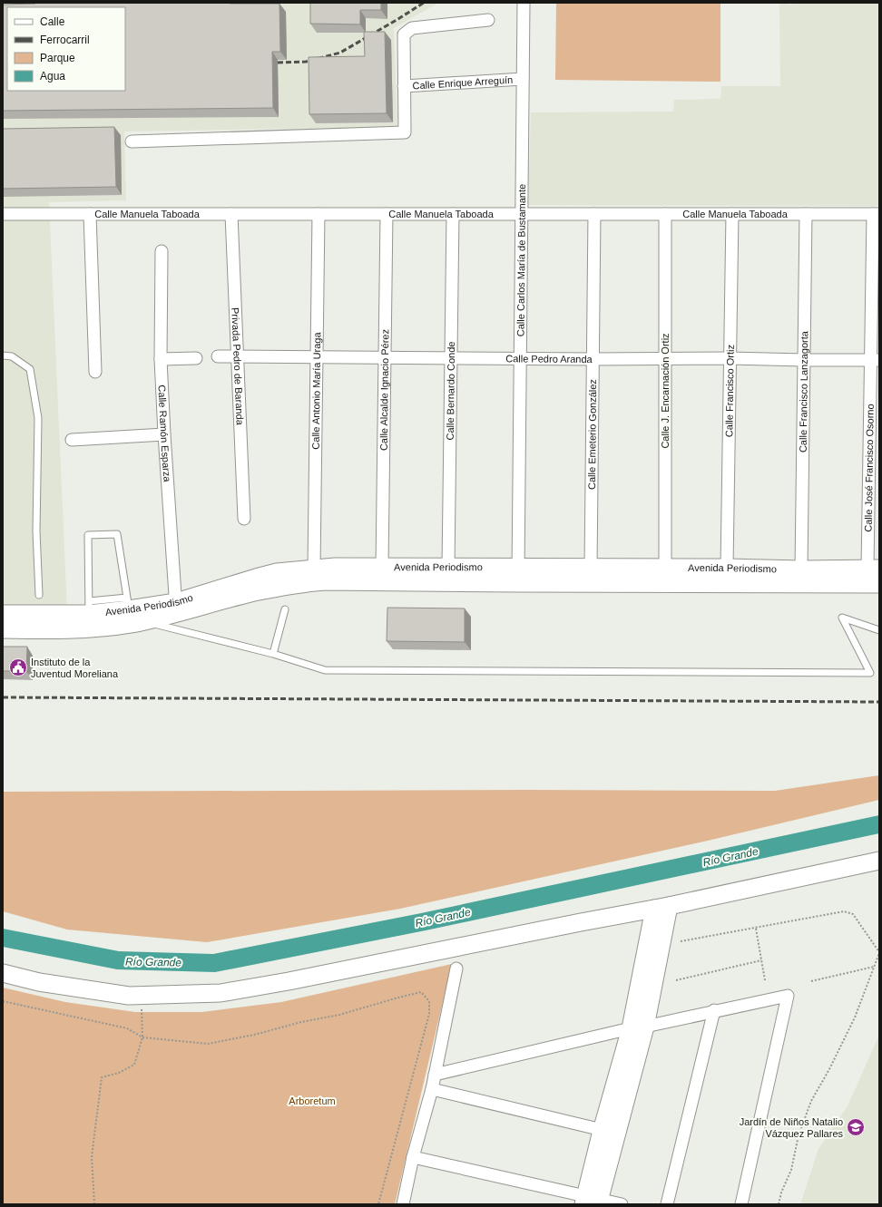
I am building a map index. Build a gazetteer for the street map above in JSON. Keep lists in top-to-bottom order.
{
  "streets": {
    "street": [
      "Calle Enrique Arreguín",
      "Calle Manuela Taboada",
      "Calle Carlos María de Bustamante",
      "Calle Pedro Aranda",
      "Privada Pedro de Baranda",
      "Calle Alcalde Ignacio Pérez",
      "Calle Antonio María Uraga",
      "Calle Bernardo Conde",
      "Calle J. Encarnación Ortiz",
      "Calle Francisco Ortiz",
      "Calle Francisco Lanzagorta",
      "Calle Ramón Esparza",
      "Calle Emeterio González",
      "Calle José Francisco Osorno",
      "Avenida Periodismo"
    ]
  },
  "crossings": [
    ["Calle Enrique Arreguín", "Calle Carlos María de Bustamante"],
    ["Calle Manuela Taboada", "Calle Carlos María de Bustamante"],
    ["Calle Manuela Taboada", "Privada Pedro de Baranda"],
    ["Calle Manuela Taboada", "Calle Alcalde Ignacio Pérez"],
    ["Calle Manuela Taboada", "Calle Antonio María Uraga"],
    ["Calle Manuela Taboada", "Calle Bernardo Conde"],
    ["Calle Manuela Taboada", "Calle J. Encarnación Ortiz"],
    ["Calle Manuela Taboada", "Calle Francisco Ortiz"],
    ["Calle Manuela Taboada", "Calle Francisco Lanzagorta"],
    ["Calle Manuela Taboada", "Calle Emeterio González"],
    ["Calle Manuela Taboada", "Calle José Francisco Osorno"],
    ["Calle Carlos María de Bustamante", "Calle Pedro Aranda"],
    ["Calle Carlos María de Bustamante", "Avenida Periodismo"],
    ["Calle Pedro Aranda", "Privada Pedro de Baranda"],
    ["Calle Pedro Aranda", "Calle Alcalde Ignacio Pérez"],
    ["Calle Pedro Aranda", "Calle Antonio María Uraga"],
    ["Calle Pedro Aranda", "Calle Bernardo Conde"],
    ["Calle Pedro Aranda", "Calle J. Encarnación Ortiz"],
    ["Calle Pedro Aranda", "Calle Francisco Ortiz"],
    ["Calle Pedro Aranda", "Calle Francisco Lanzagorta"],
    ["Calle Pedro Aranda", "Calle Emeterio González"],
    ["Calle Pedro Aranda", "Calle José Francisco Osorno"],
    ["Calle Alcalde Ignacio Pérez", "Avenida Periodismo"],
    ["Calle Antonio María Uraga", "Avenida Periodismo"],
    ["Calle Bernardo Conde", "Avenida Periodismo"],
    ["Calle J. Encarnación Ortiz", "Avenida Periodismo"],
    ["Calle Francisco Ortiz", "Avenida Periodismo"],
    ["Calle Francisco Lanzagorta", "Avenida Periodismo"],
    ["Calle Ramón Esparza", "Avenida Periodismo"],
    ["Calle Emeterio González", "Avenida Periodismo"],
    ["Calle José Francisco Osorno", "Avenida Periodismo"]
  ],
  "water": ["Río Grande"],
  "parks": ["Arboretum"],
  "places": {
    "public building": ["Instituto de la Juventud Moreliana"],
    "school or university": ["Jardín de Niños Natalio Vázquez Pallares"]
  },
  "legend": [
    "Calle",
    "Ferrocarril",
    "Parque",
    "Agua"
  ]
}
